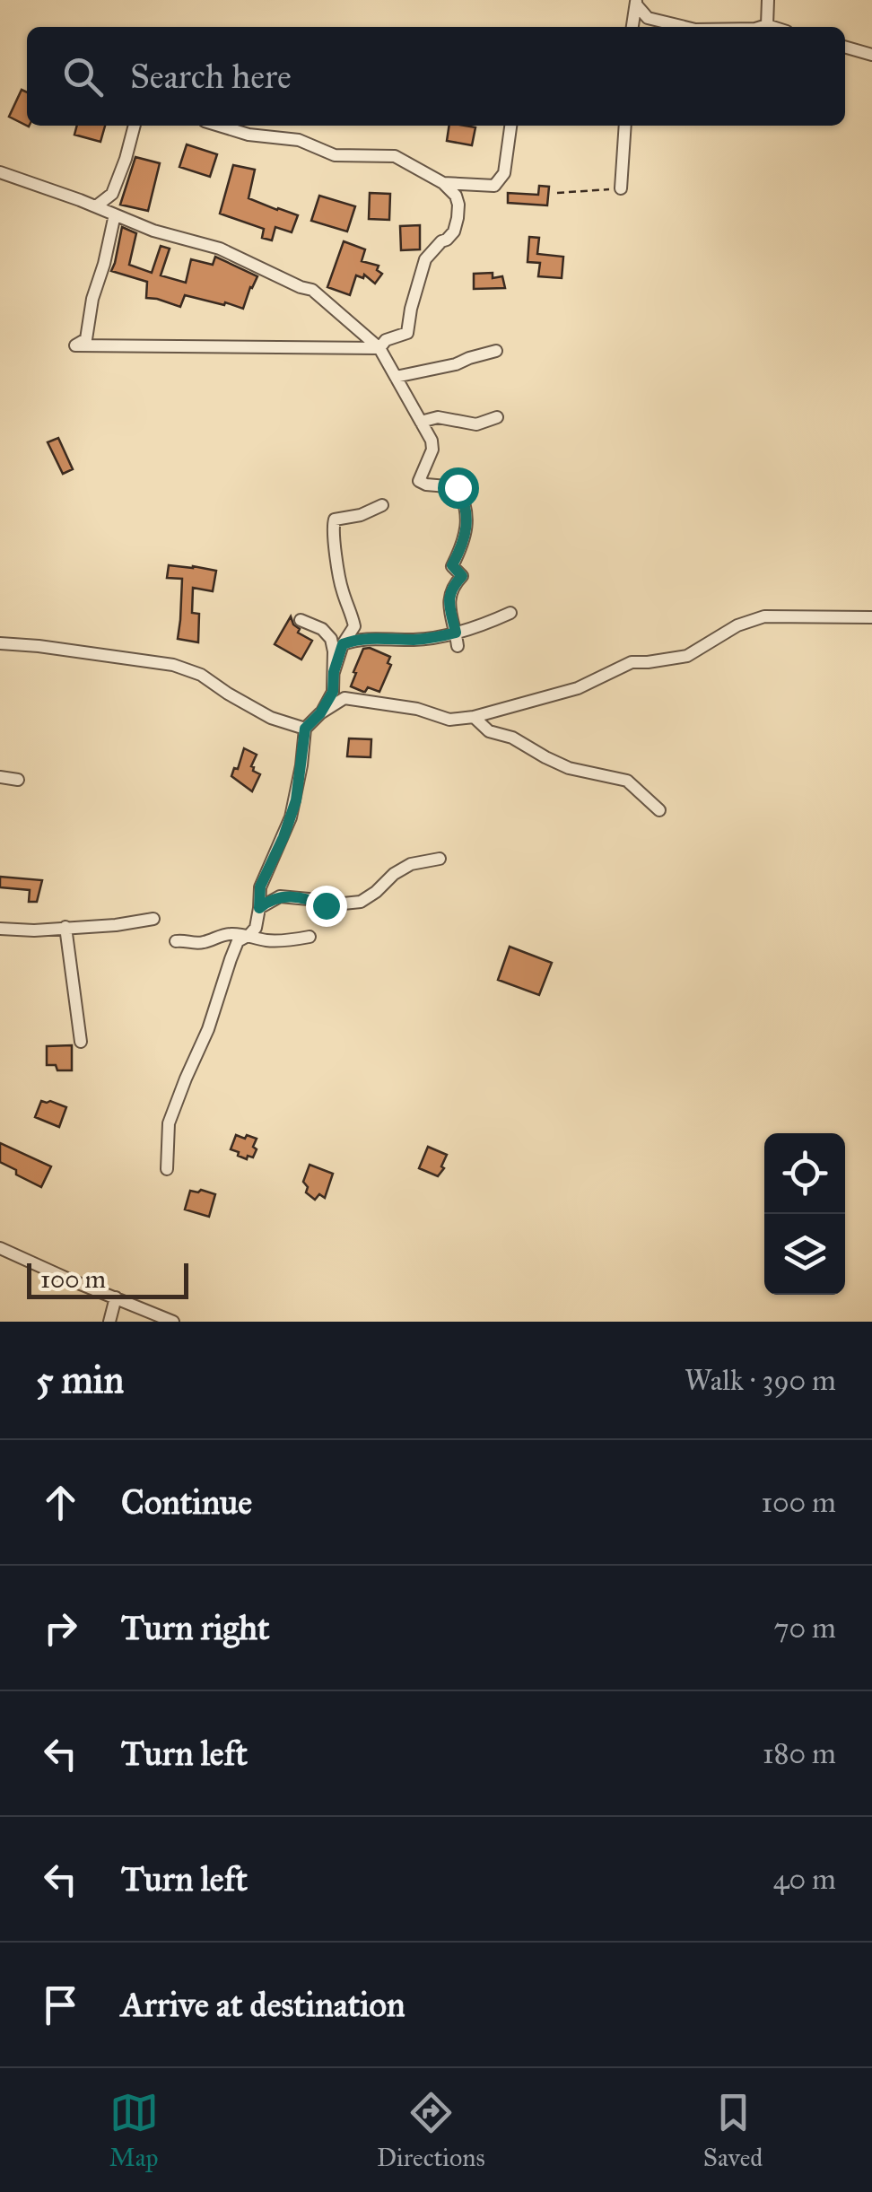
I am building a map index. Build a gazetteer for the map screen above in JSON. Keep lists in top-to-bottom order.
{
  "scale_bar": "100 m",
  "page": {
    "search": "Search here",
    "scale": "100 m",
    "heading": ["5 min", "Walk · 390 m"],
    "list": [
      ["Continue", "100 m"],
      ["Turn right", "70 m"],
      ["Turn left", "180 m"],
      ["Turn left", "40 m"],
      "Arrive at destination"
    ],
    "nav": ["Map", "Directions", "Saved"]
  }
}
